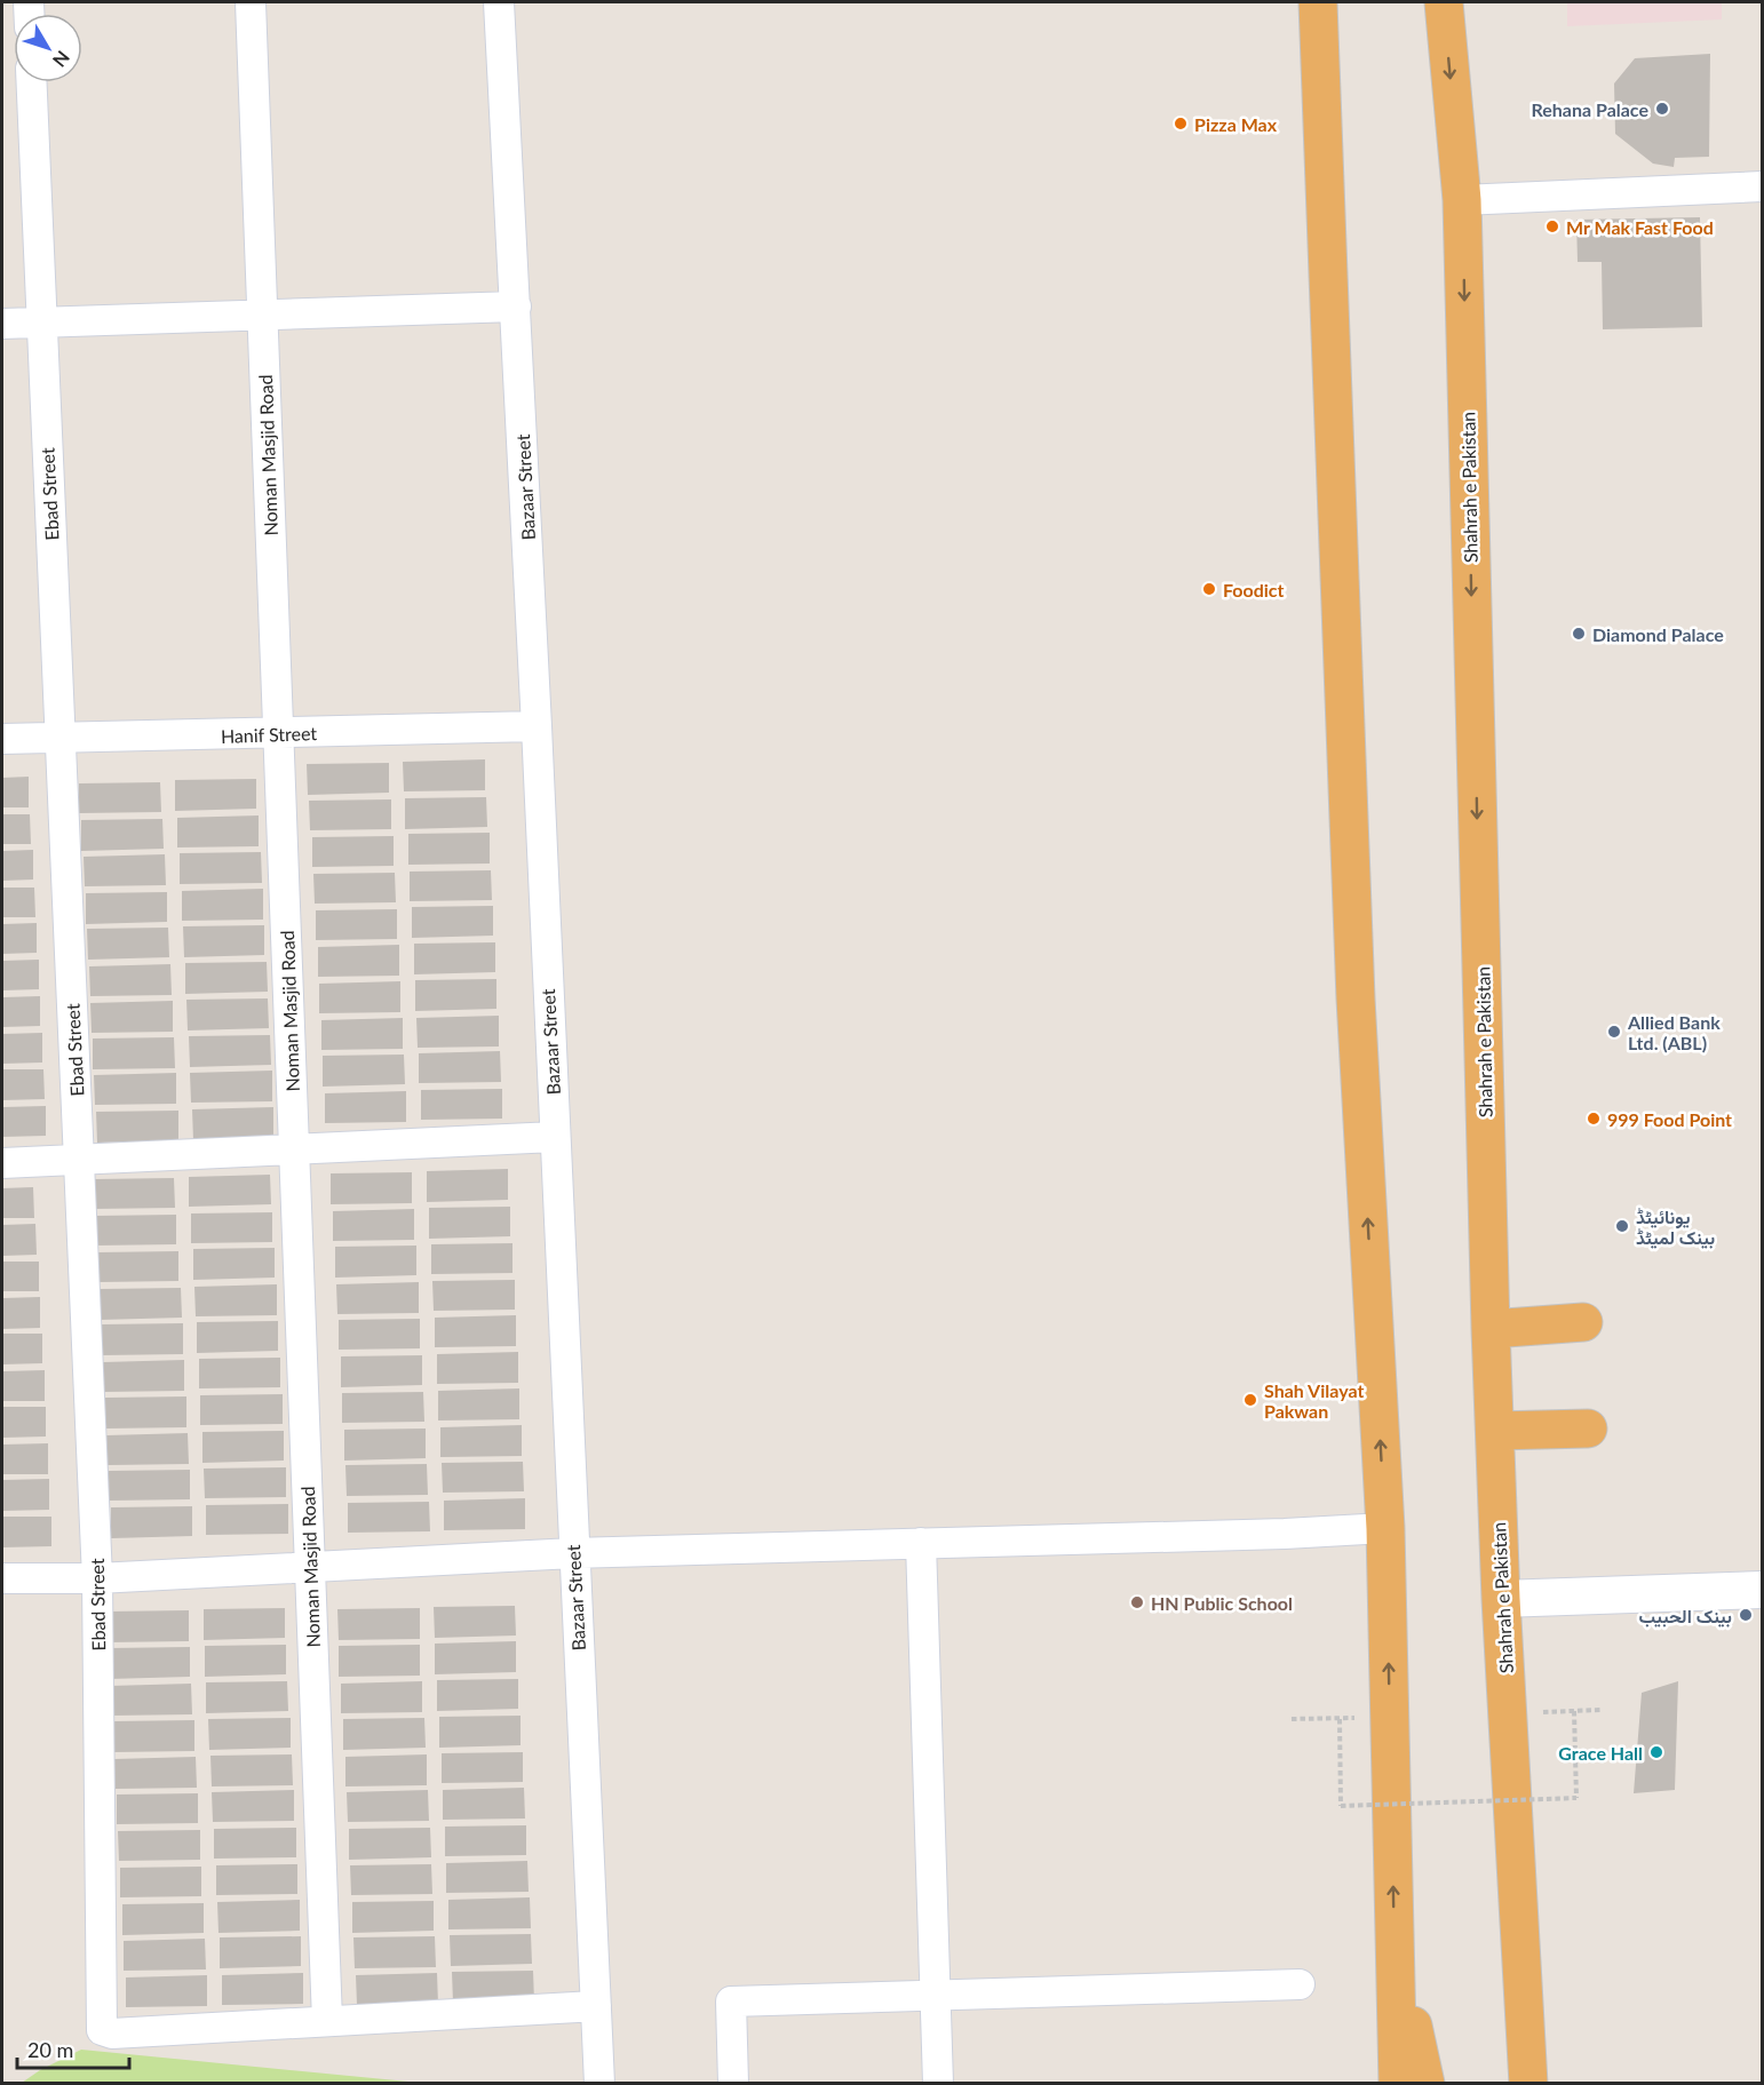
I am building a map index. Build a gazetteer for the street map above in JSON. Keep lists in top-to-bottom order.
{
  "streets": {
    "highway": ["Shahrah e Pakistan"],
    "street": [
      "Noman Masjid Road",
      "Bazaar Street",
      "Ebad Street",
      "Hanif Street"
    ]
  },
  "crossings": [
    ["Noman Masjid Road", "Ebad Street"],
    ["Noman Masjid Road", "Hanif Street"],
    ["Bazaar Street", "Hanif Street"],
    ["Ebad Street", "Hanif Street"]
  ],
  "places": [
    "Rehana Palace",
    "Pizza Max",
    "Mr Mak Fast Food",
    "Foodict",
    "Diamond Palace",
    "Allied Bank Ltd. (ABL)",
    "999 Food Point",
    "یونائیٹڈ بینک لمیٹڈ",
    "Shah Vilayat Pakwan",
    "HN Public School",
    "بينک الحبيب",
    "Grace Hall"
  ],
  "scale_bar": "20 m",
  "north": "bottom right"
}
